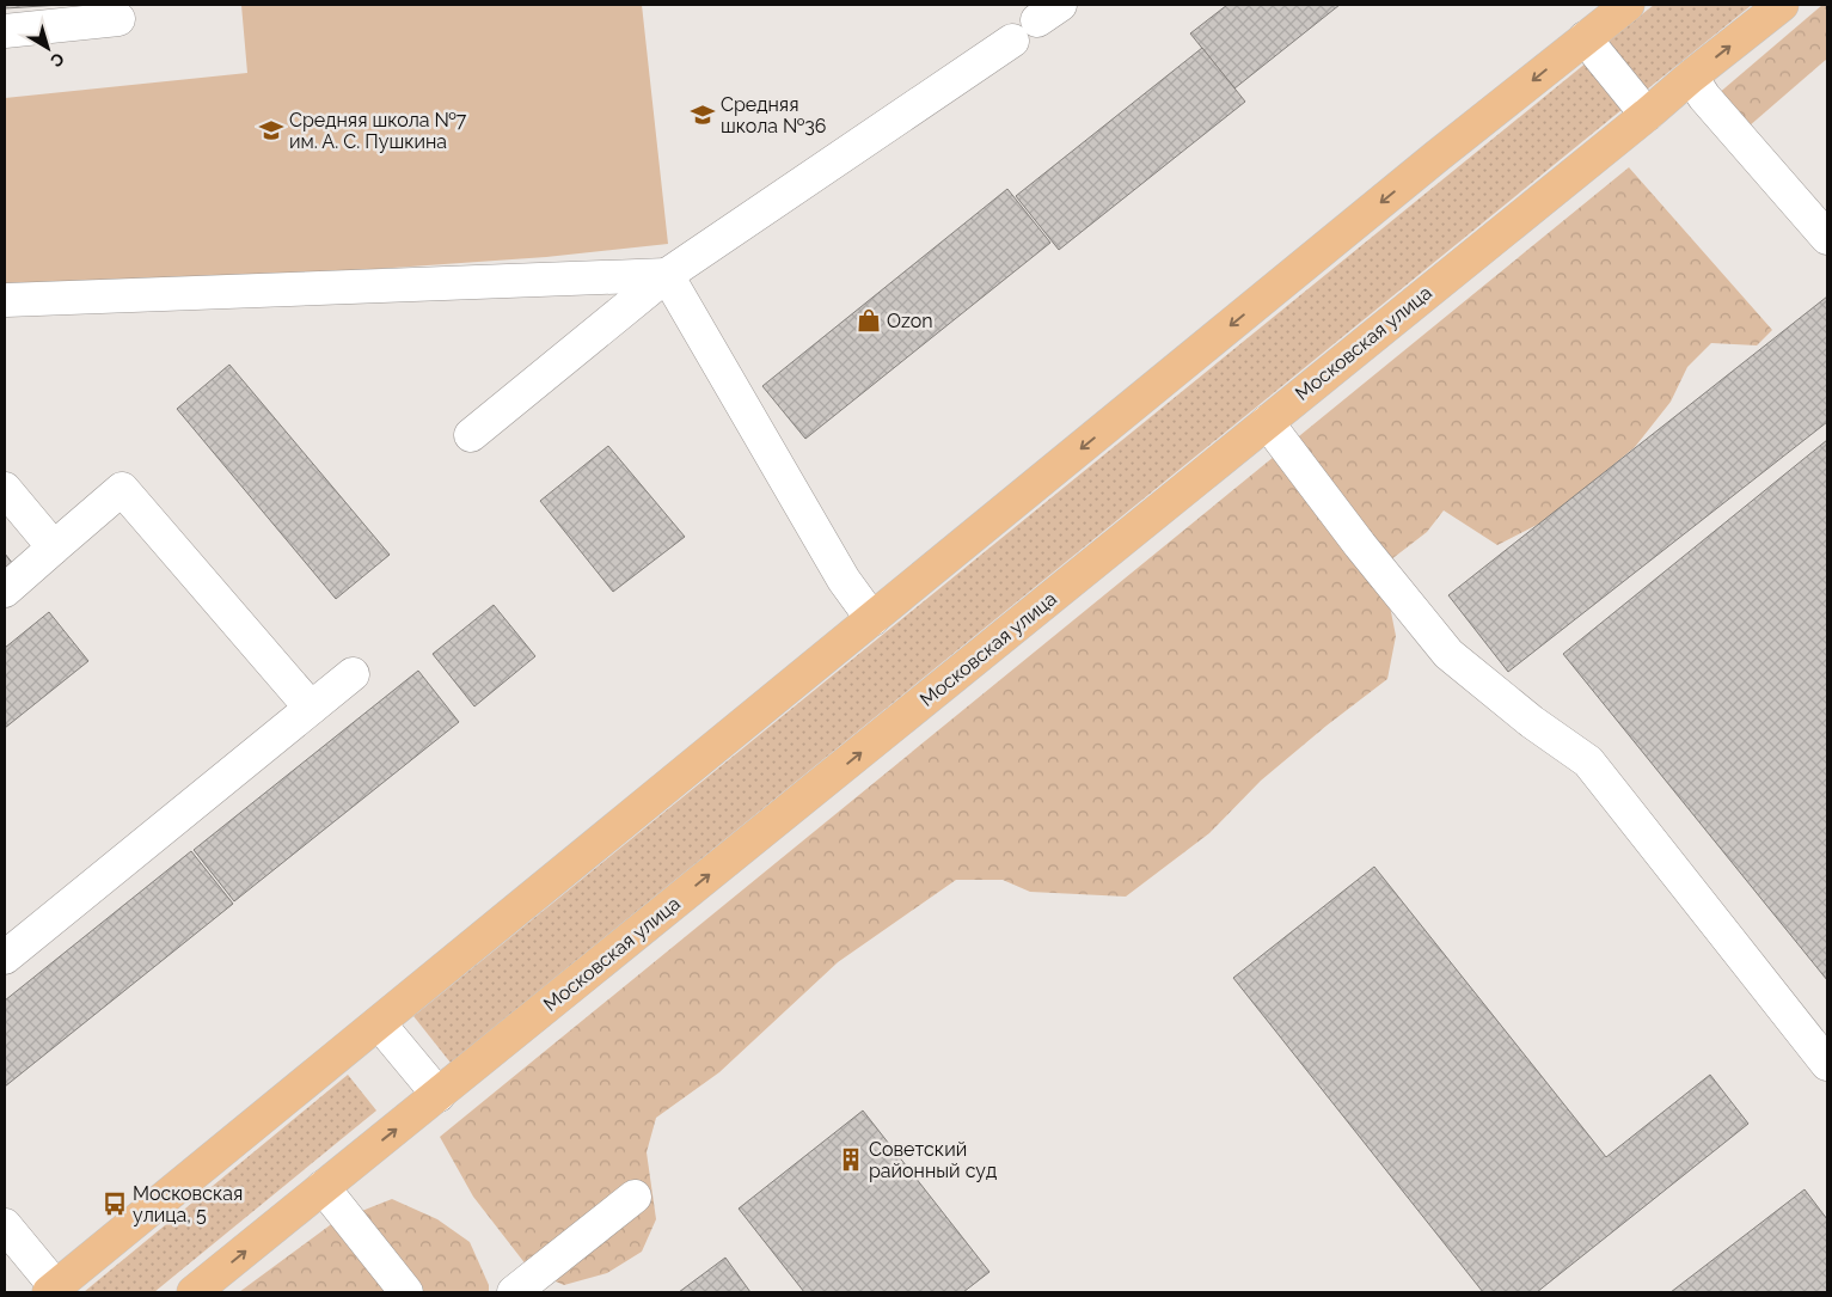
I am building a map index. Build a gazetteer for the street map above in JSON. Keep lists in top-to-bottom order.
{
  "streets": {
    "main road": ["Московская улица"]
  },
  "places": {
    "school or university": ["Средняя школа №36", "Средняя школа №7 им. А. С. Пушкина"],
    "shop": ["Ozon"],
    "building": ["Советский районный суд"],
    "bus stop": ["Московская улица, 5"]
  },
  "north": "bottom right"
}
